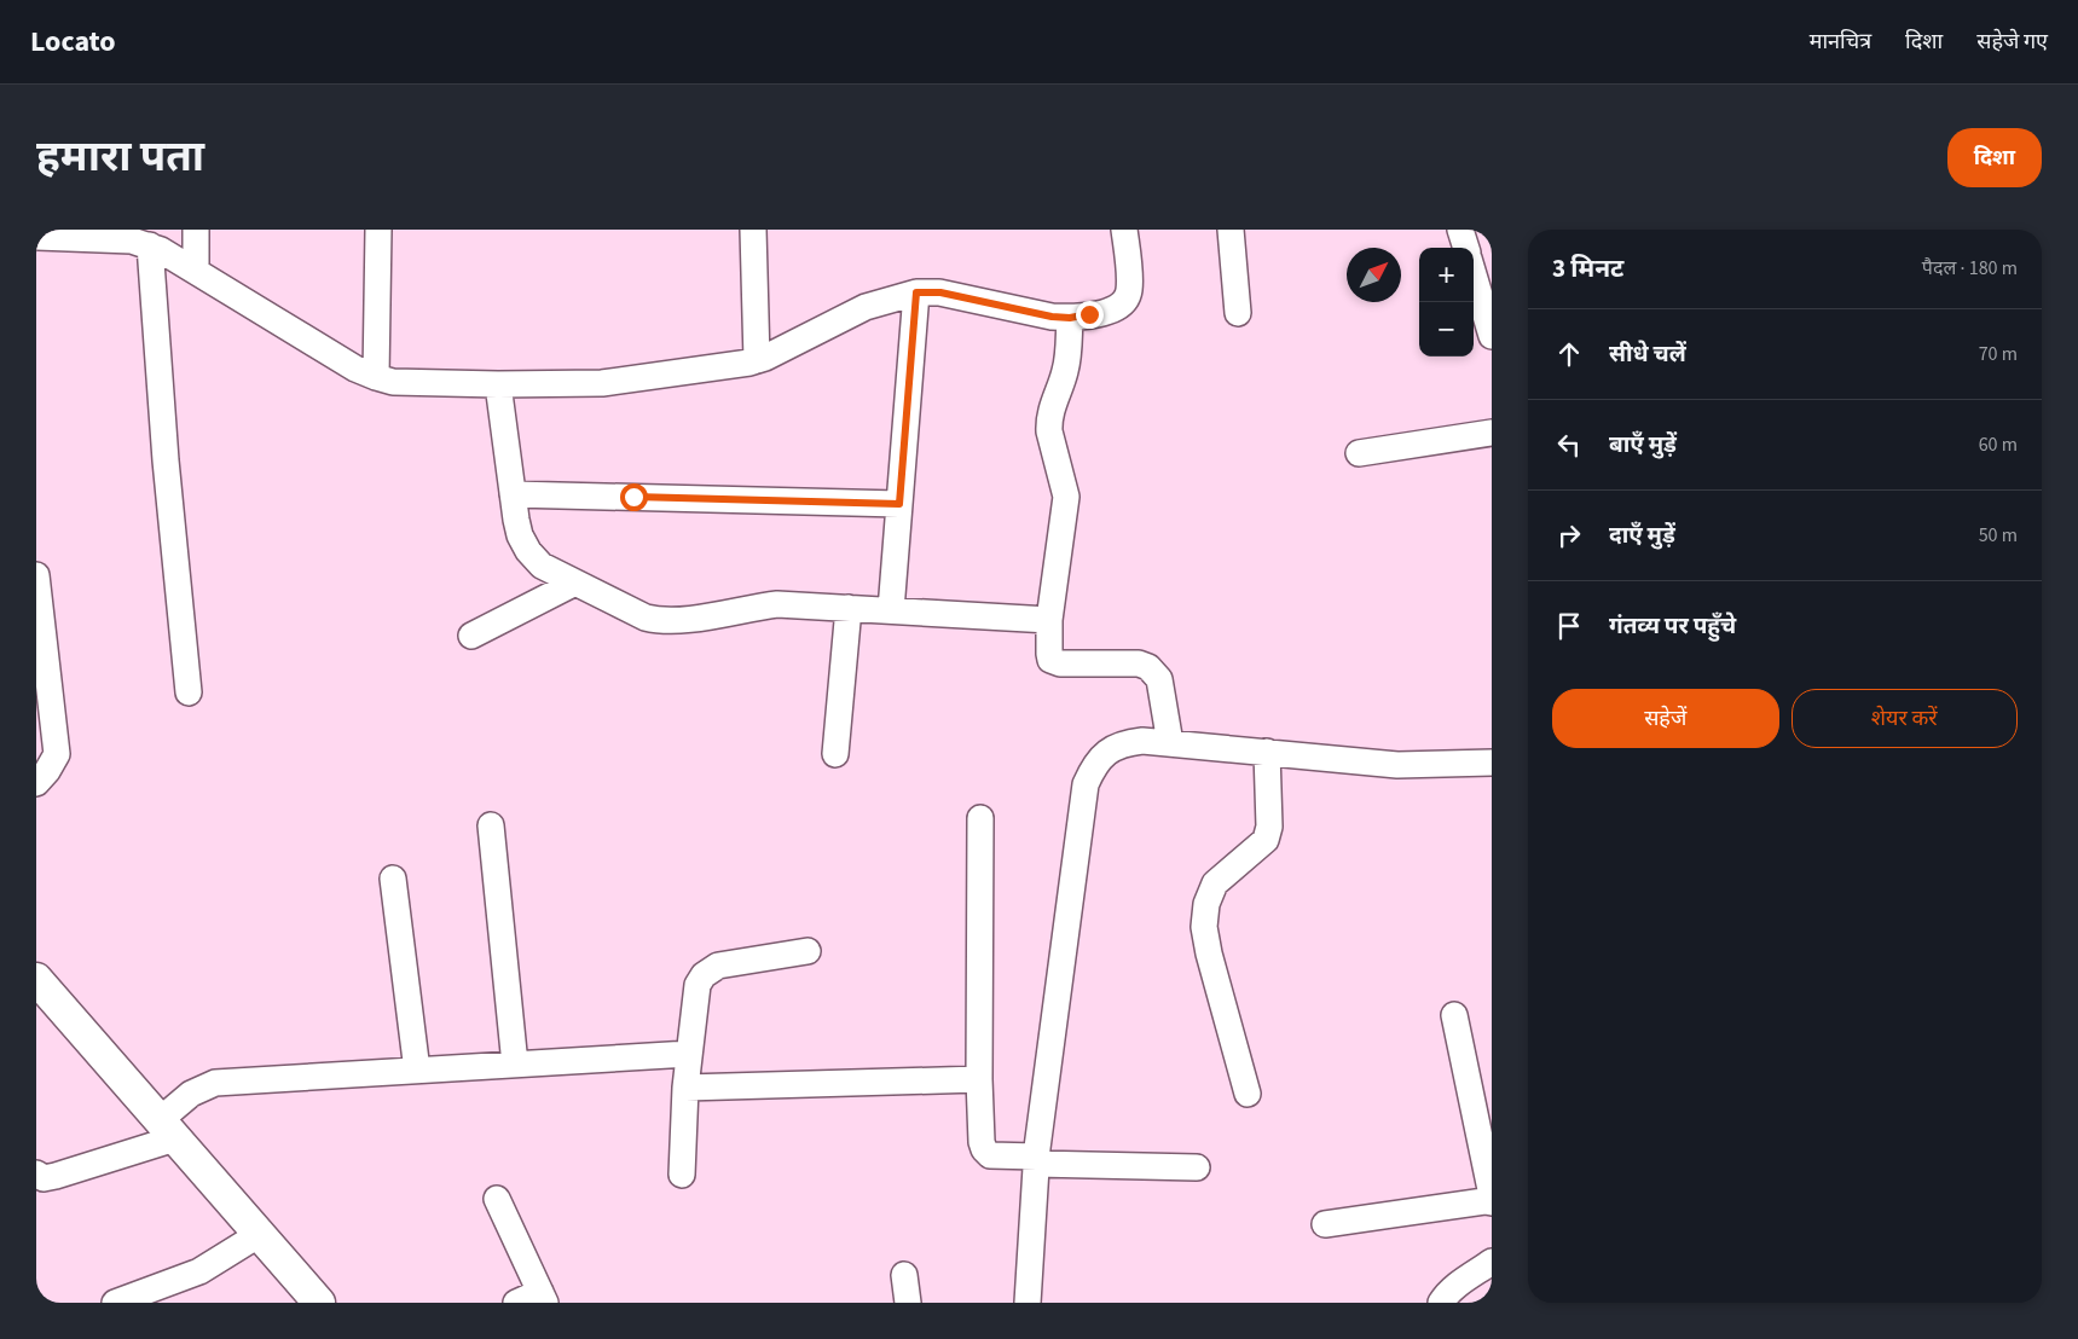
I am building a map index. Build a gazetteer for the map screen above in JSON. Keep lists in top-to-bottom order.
{
  "north": "top right",
  "page": {
    "header": "Locato",
    "nav": ["मानचित्र", "दिशा", "सहेजे गए"],
    "title": "हमारा पता",
    "buttons": [
      "दिशा",
      ["सहेजें", "शेयर करें"]
    ],
    "heading": ["3 मिनट", "पैदल · 180 m"],
    "map_buttons": ["+", "−"],
    "list": [
      ["सीधे चलें", "70 m"],
      ["बाएँ मुड़ें", "60 m"],
      ["दाएँ मुड़ें", "50 m"],
      "गंतव्य पर पहुँचे"
    ]
  }
}
